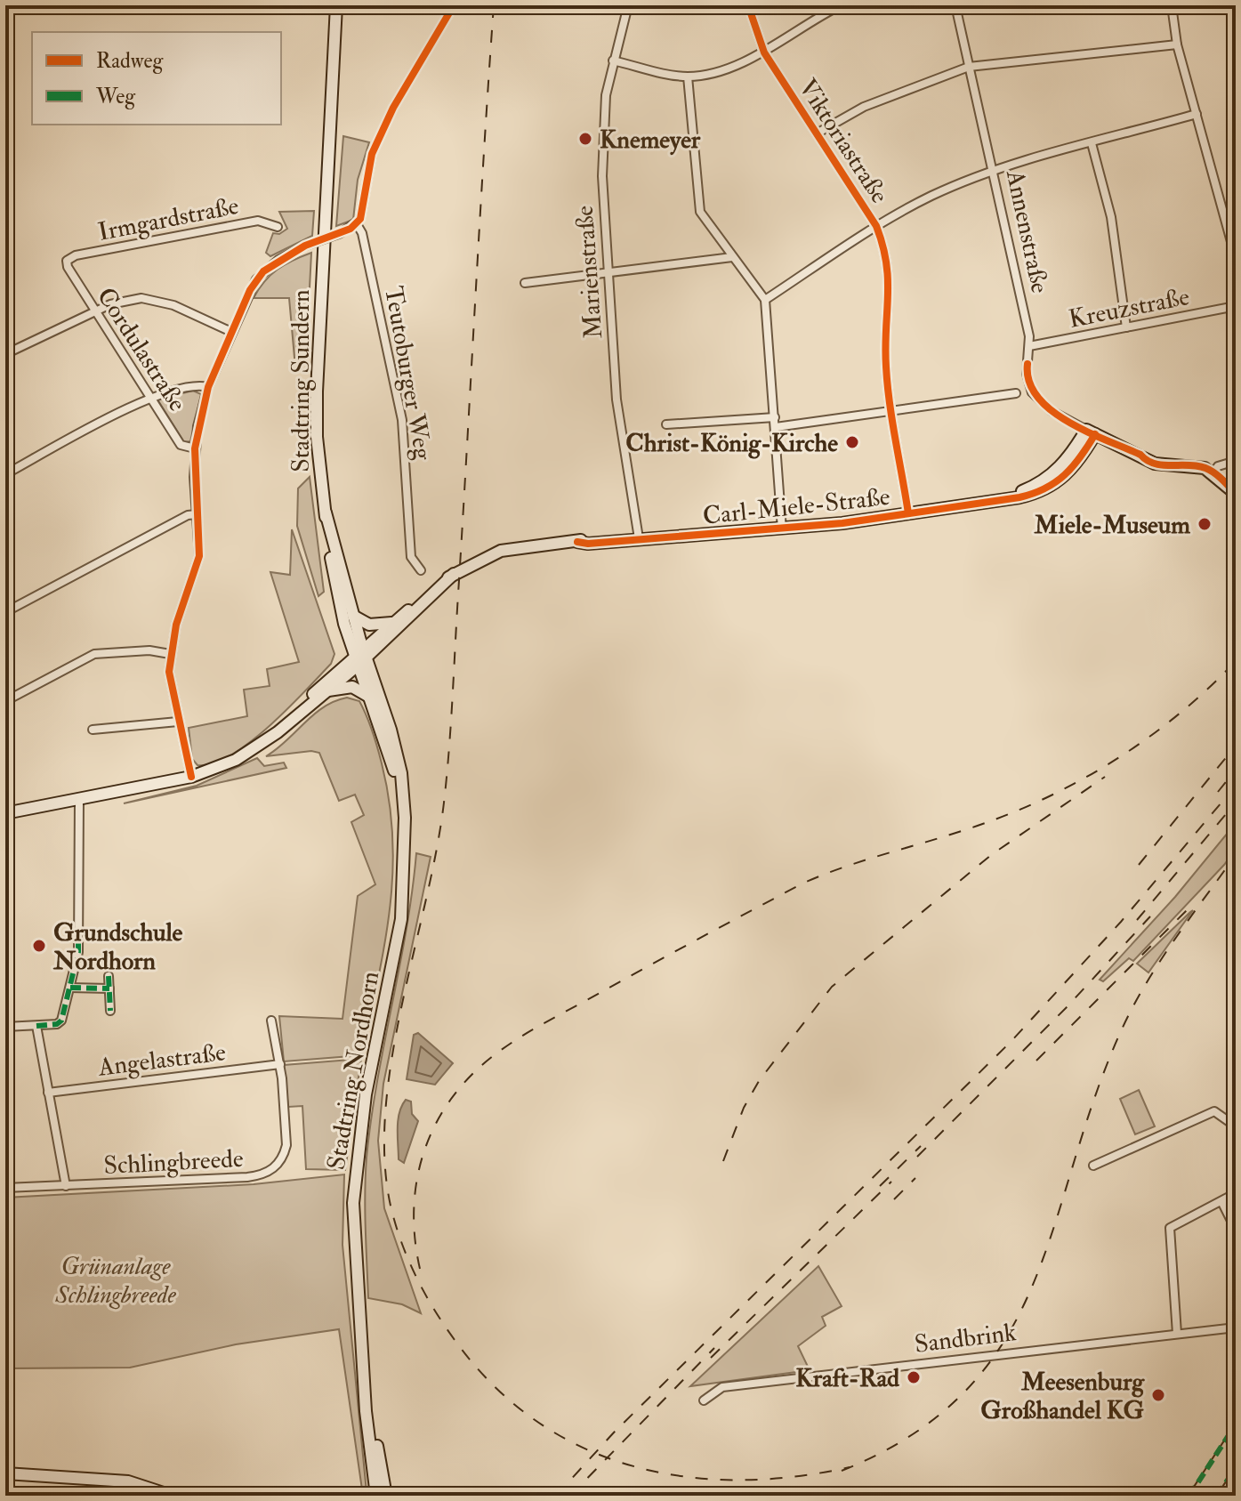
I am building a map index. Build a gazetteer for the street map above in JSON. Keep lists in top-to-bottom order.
{
  "streets": {
    "main road": ["Stadtring Sundern", "Carl-Miele-Straße", "Stadtring Nordhorn"],
    "street": [
      "Viktoriastraße",
      "Irmgardstraße",
      "Annenstraße",
      "Marienstraße",
      "Kreuzstraße",
      "Cordulastraße",
      "Teutoburger Weg",
      "Angelastraße",
      "Schlingbreede",
      "Sandbrink"
    ]
  },
  "crossings": [
    ["Viktoriastraße", "Carl-Miele-Straße"],
    ["Irmgardstraße", "Cordulastraße"],
    ["Annenstraße", "Kreuzstraße"],
    ["Annenstraße", "Carl-Miele-Straße"],
    ["Marienstraße", "Carl-Miele-Straße"],
    ["Stadtring Sundern", "Carl-Miele-Straße"],
    ["Stadtring Sundern", "Stadtring Nordhorn"],
    ["Carl-Miele-Straße", "Stadtring Nordhorn"],
    ["Angelastraße", "Schlingbreede"]
  ],
  "parks": ["Grünanlage Schlingbreede"],
  "places": [
    "Knemeyer",
    "Christ-König-Kirche",
    "Miele-Museum",
    "Grundschule Nordhorn",
    "Kraft-Rad",
    "Meesenburg Großhandel KG"
  ],
  "legend": ["Radweg", "Weg"]
}
